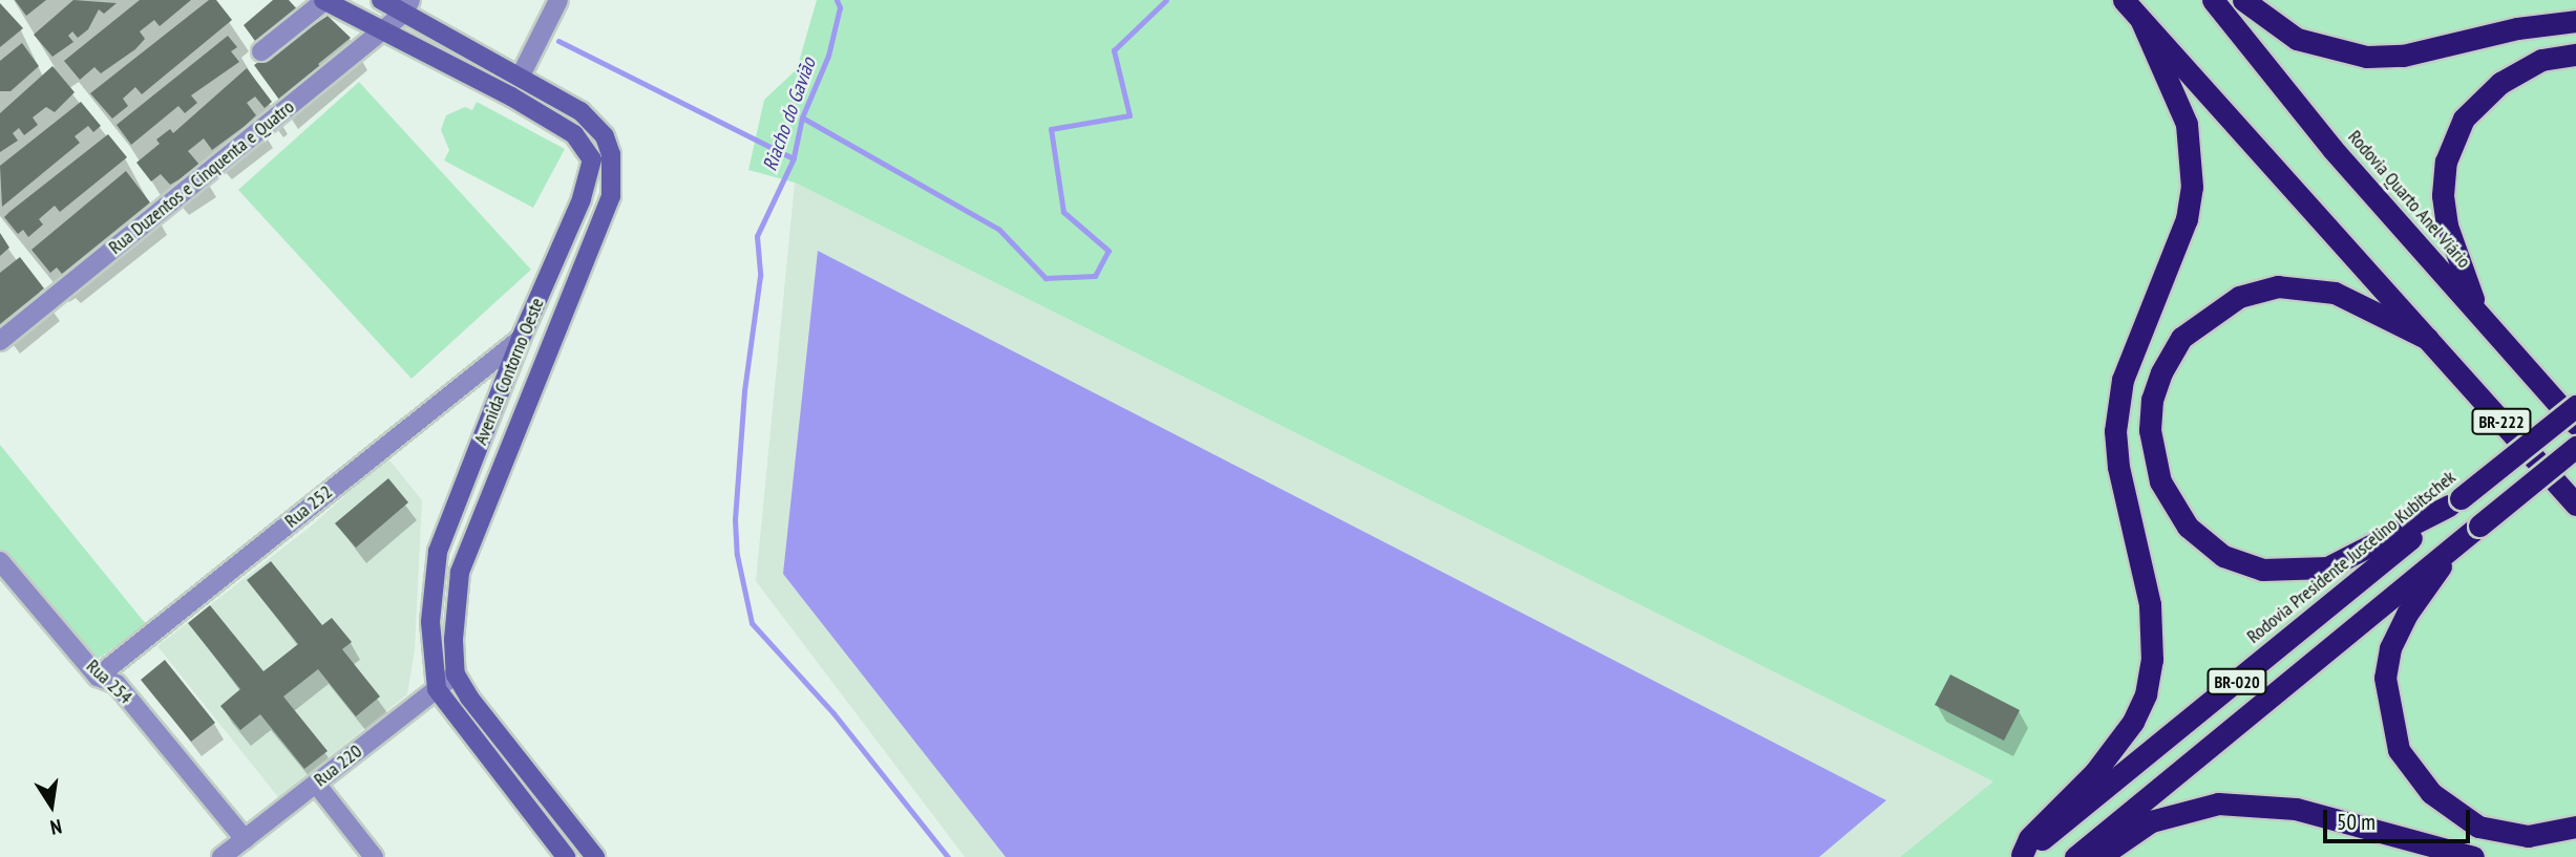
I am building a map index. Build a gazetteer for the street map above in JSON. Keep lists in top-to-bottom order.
{
  "streets": {
    "highway": [
      "Rodovia Quarto Anel Viário",
      "BR-222",
      "Rodovia Presidente Juscelino Kubitschek",
      "BR-020"
    ],
    "street": [
      "Rua Duzentos e Cinquenta e Quatro",
      "Avenida Contorno Oeste",
      "Rua 252",
      "Rua 254",
      "Rua 220"
    ]
  },
  "crossings": [
    ["Avenida Contorno Oeste", "Rua 252"],
    ["Avenida Contorno Oeste", "Rua 220"],
    ["Rua 252", "Rua 254"],
    ["Rua 254", "Rua 220"]
  ],
  "water": ["Riacho do Gavião"],
  "scale_bar": "50 m",
  "north": "bottom"
}
